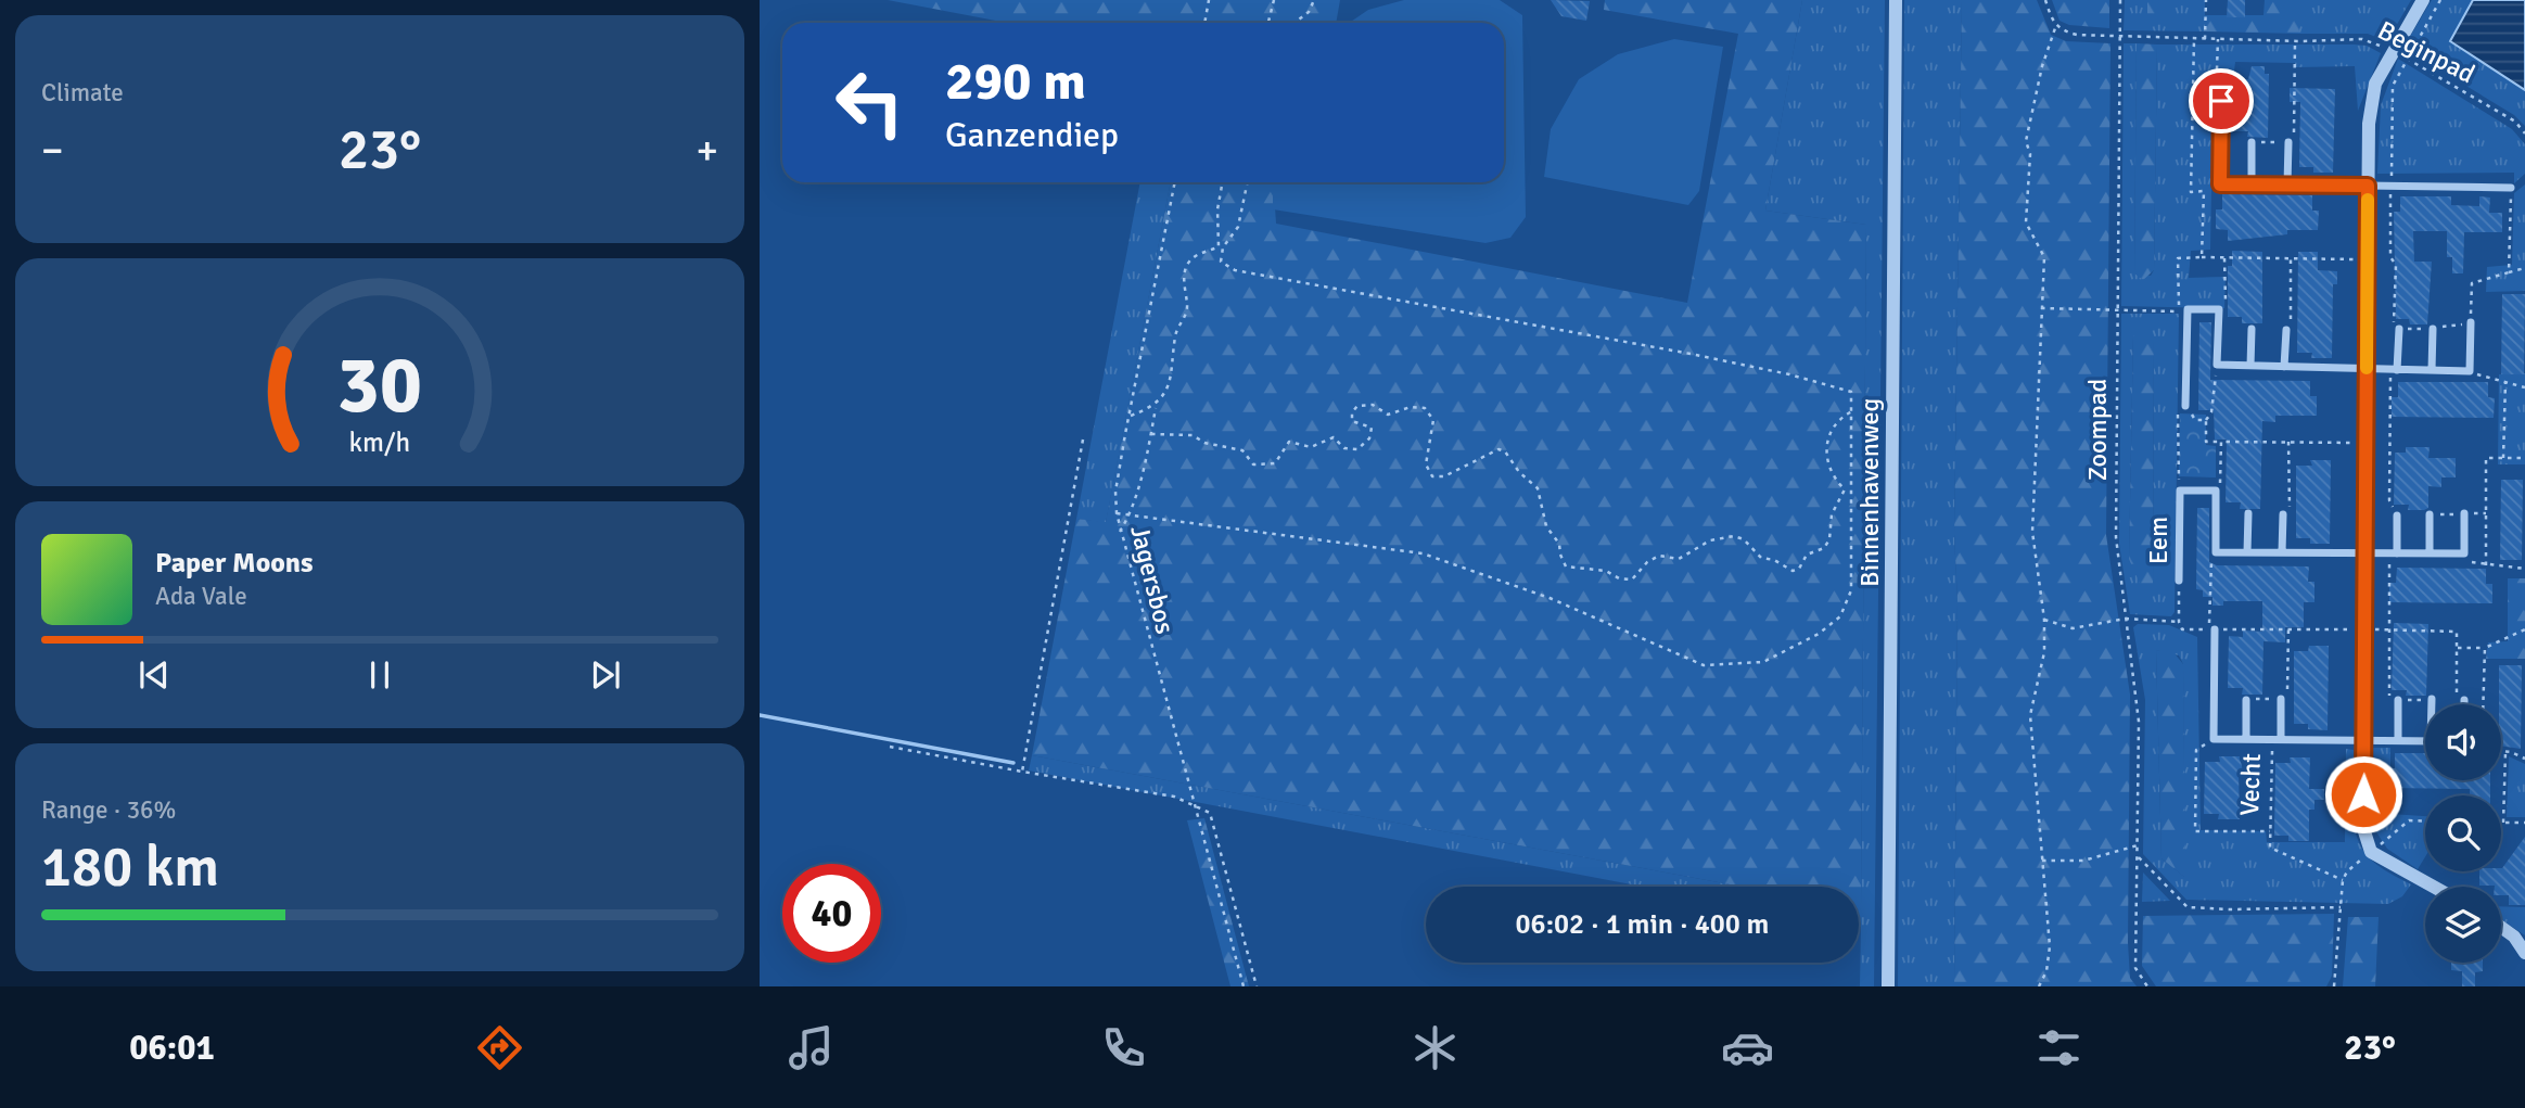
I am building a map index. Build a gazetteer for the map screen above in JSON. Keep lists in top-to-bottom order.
{
  "streets": {
    "street": ["Binnenhavenweg", "Eem", "Vecht"],
    "path": ["Beginpad", "Zoompad", "Jagersbos"]
  },
  "crossings": [
    ["Beginpad", "Zoompad"]
  ],
  "page": {
    "tile": [
      "Climate",
      ["Range · 36%", "180 km"]
    ],
    "turn": ["290 m", "Ganzendiep"],
    "heat": ["−", "23°", "+"],
    "song": ["Paper Moons", "Ada Vale"],
    "limit": "40",
    "trip": "06:02 · 1 min · 400 m",
    "tabs": ["06:01", "23°"],
    "gauge": ["30", "km/h"]
  }
}
